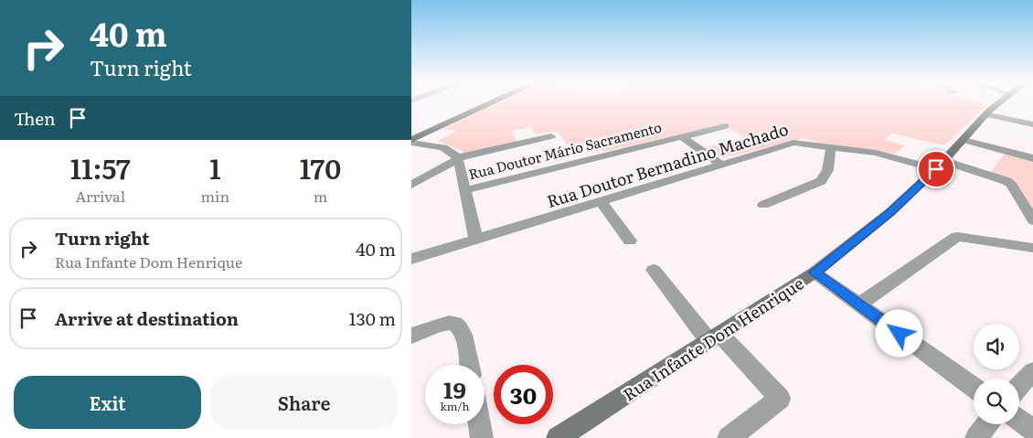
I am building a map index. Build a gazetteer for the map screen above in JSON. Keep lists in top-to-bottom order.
{
  "streets": {
    "street": ["Rua Doutor Mário Sacramento", "Rua Doutor Bernadino Machado", "Rua Infante Dom Henrique"]
  },
  "crossings": [
    ["Rua Doutor Bernadino Machado", "Rua Infante Dom Henrique"]
  ],
  "page": {
    "turn": ["40 m", "Turn right"],
    "then": "Then",
    "eta": [
      "11:57",
      "Arrival",
      "1",
      "min",
      "170",
      "m"
    ],
    "list": [
      {
        "name": "Turn right",
        "note": "Rua Infante Dom Henrique",
        "value": "40 m"
      },
      {
        "name": "Arrive at destination",
        "value": "130 m"
      }
    ],
    "speed": "19 km/h",
    "limit": "30",
    "buttons": ["Exit", "Share"]
  }
}
